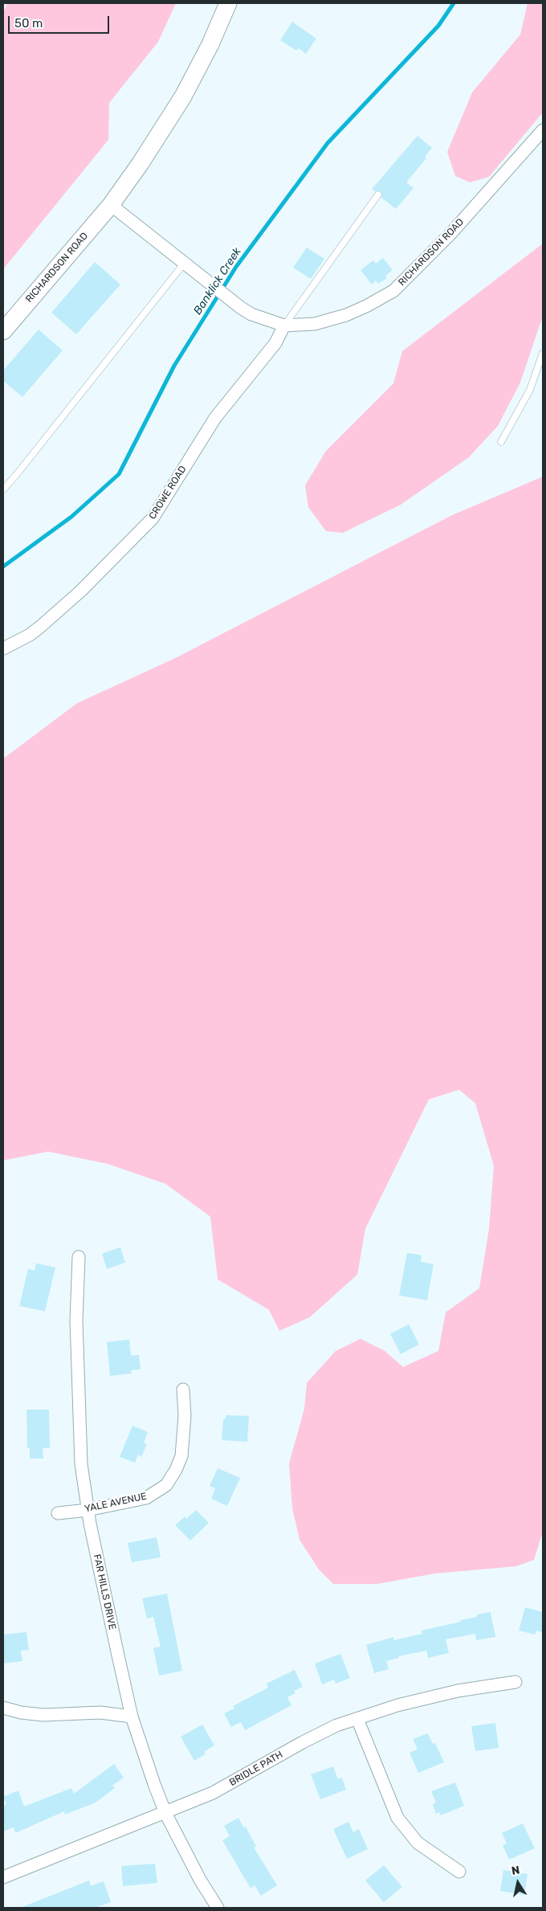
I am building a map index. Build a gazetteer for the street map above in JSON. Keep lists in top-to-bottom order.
{
  "streets": {
    "main road": ["RICHARDSON ROAD"],
    "street": [
      "CROWE ROAD",
      "YALE AVENUE",
      "FAR HILLS DRIVE",
      "BRIDLE PATH"
    ]
  },
  "crossings": [
    ["RICHARDSON ROAD", "CROWE ROAD"],
    ["YALE AVENUE", "FAR HILLS DRIVE"],
    ["FAR HILLS DRIVE", "BRIDLE PATH"]
  ],
  "water": ["Banklick Creek"],
  "scale_bar": "50 m",
  "north": "top"
}
